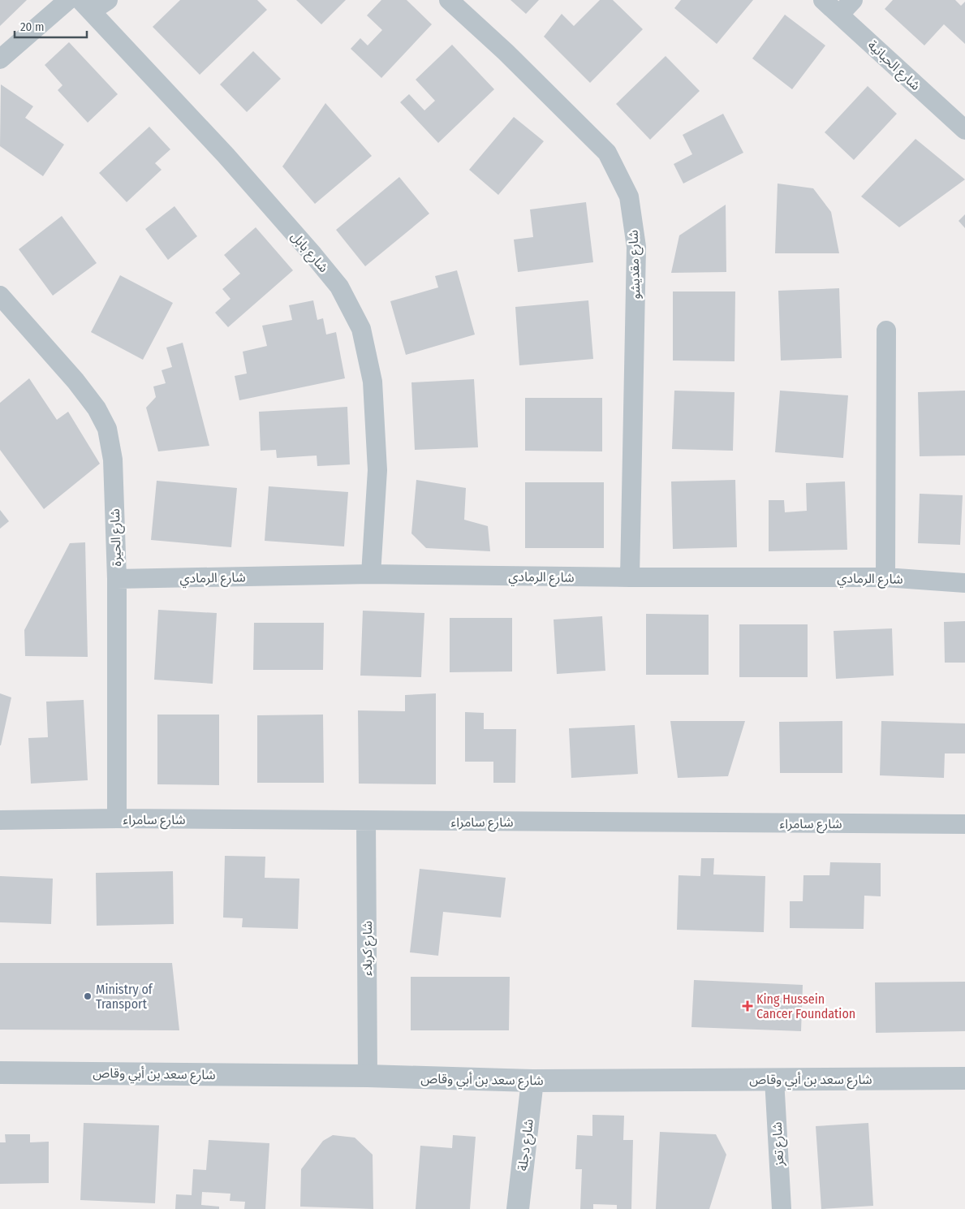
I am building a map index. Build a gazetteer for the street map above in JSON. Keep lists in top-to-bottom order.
{
  "streets": {
    "street": [
      "شارع الحبانية",
      "شارع بابل",
      "شارع مقديشو",
      "شارع الحيرة",
      "شارع الرمادي",
      "شارع سامراء",
      "شارع كربلاء",
      "شارع سعد بن أبي وقاص",
      "شارع تعز",
      "شارع دجلة"
    ]
  },
  "crossings": [
    ["شارع بابل", "شارع الرمادي"],
    ["شارع مقديشو", "شارع الرمادي"],
    ["شارع الحيرة", "شارع الرمادي"],
    ["شارع الحيرة", "شارع سامراء"],
    ["شارع سامراء", "شارع كربلاء"],
    ["شارع كربلاء", "شارع سعد بن أبي وقاص"],
    ["شارع سعد بن أبي وقاص", "شارع تعز"],
    ["شارع سعد بن أبي وقاص", "شارع دجلة"]
  ],
  "places": {
    "other": ["Ministry of Transport"],
    "health": ["King Hussein Cancer Foundation"]
  },
  "scale_bar": "20 m"
}
